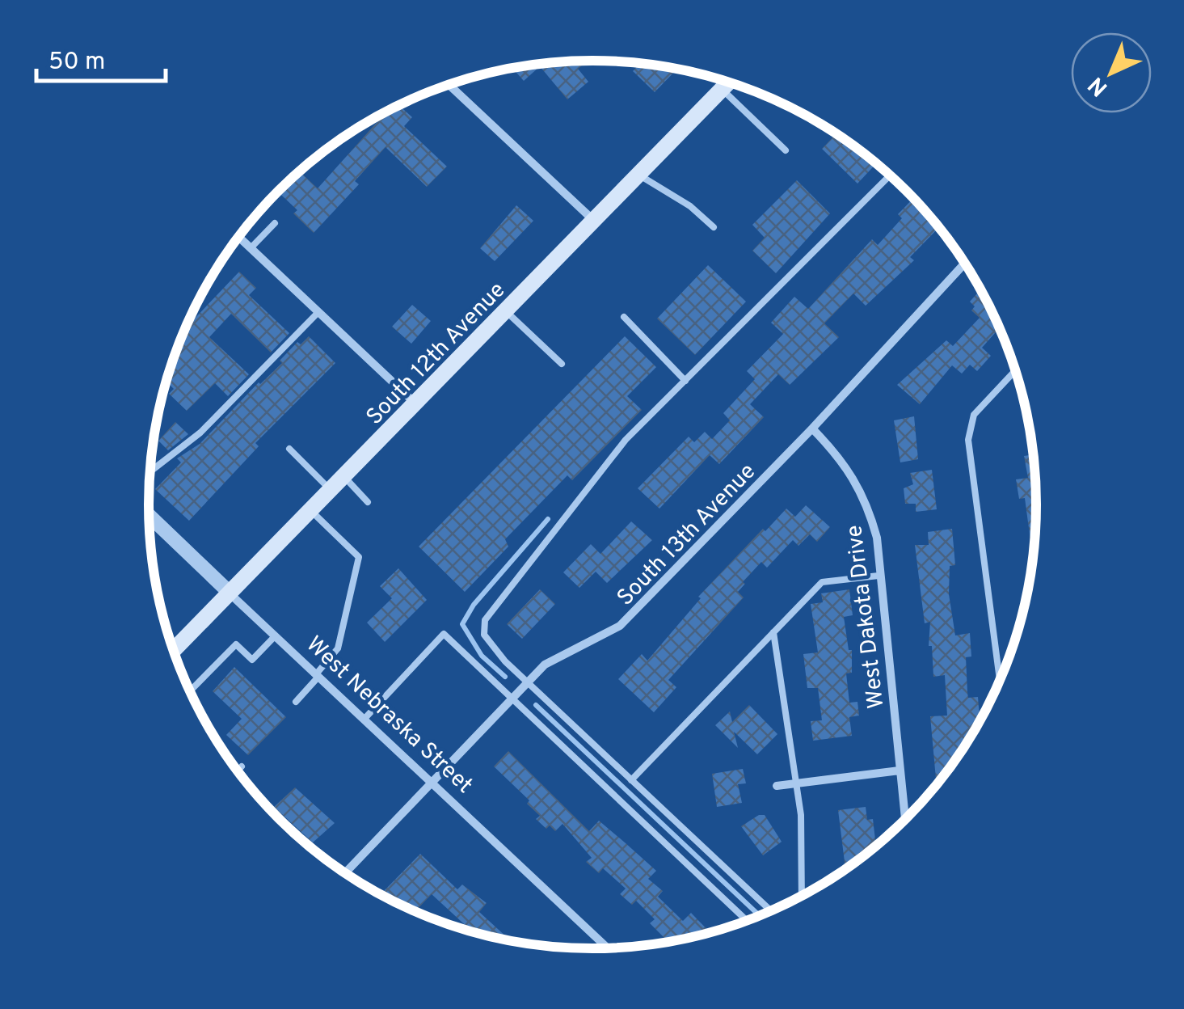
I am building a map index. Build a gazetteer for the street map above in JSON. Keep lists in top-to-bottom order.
{
  "streets": {
    "main road": ["South 12th Avenue"],
    "street": ["South 13th Avenue", "West Dakota Drive", "West Nebraska Street"]
  },
  "crossings": [
    ["South 12th Avenue", "West Nebraska Street"],
    ["South 13th Avenue", "West Dakota Drive"],
    ["South 13th Avenue", "West Nebraska Street"]
  ],
  "scale_bar": "50 m",
  "north": "bottom left"
}
